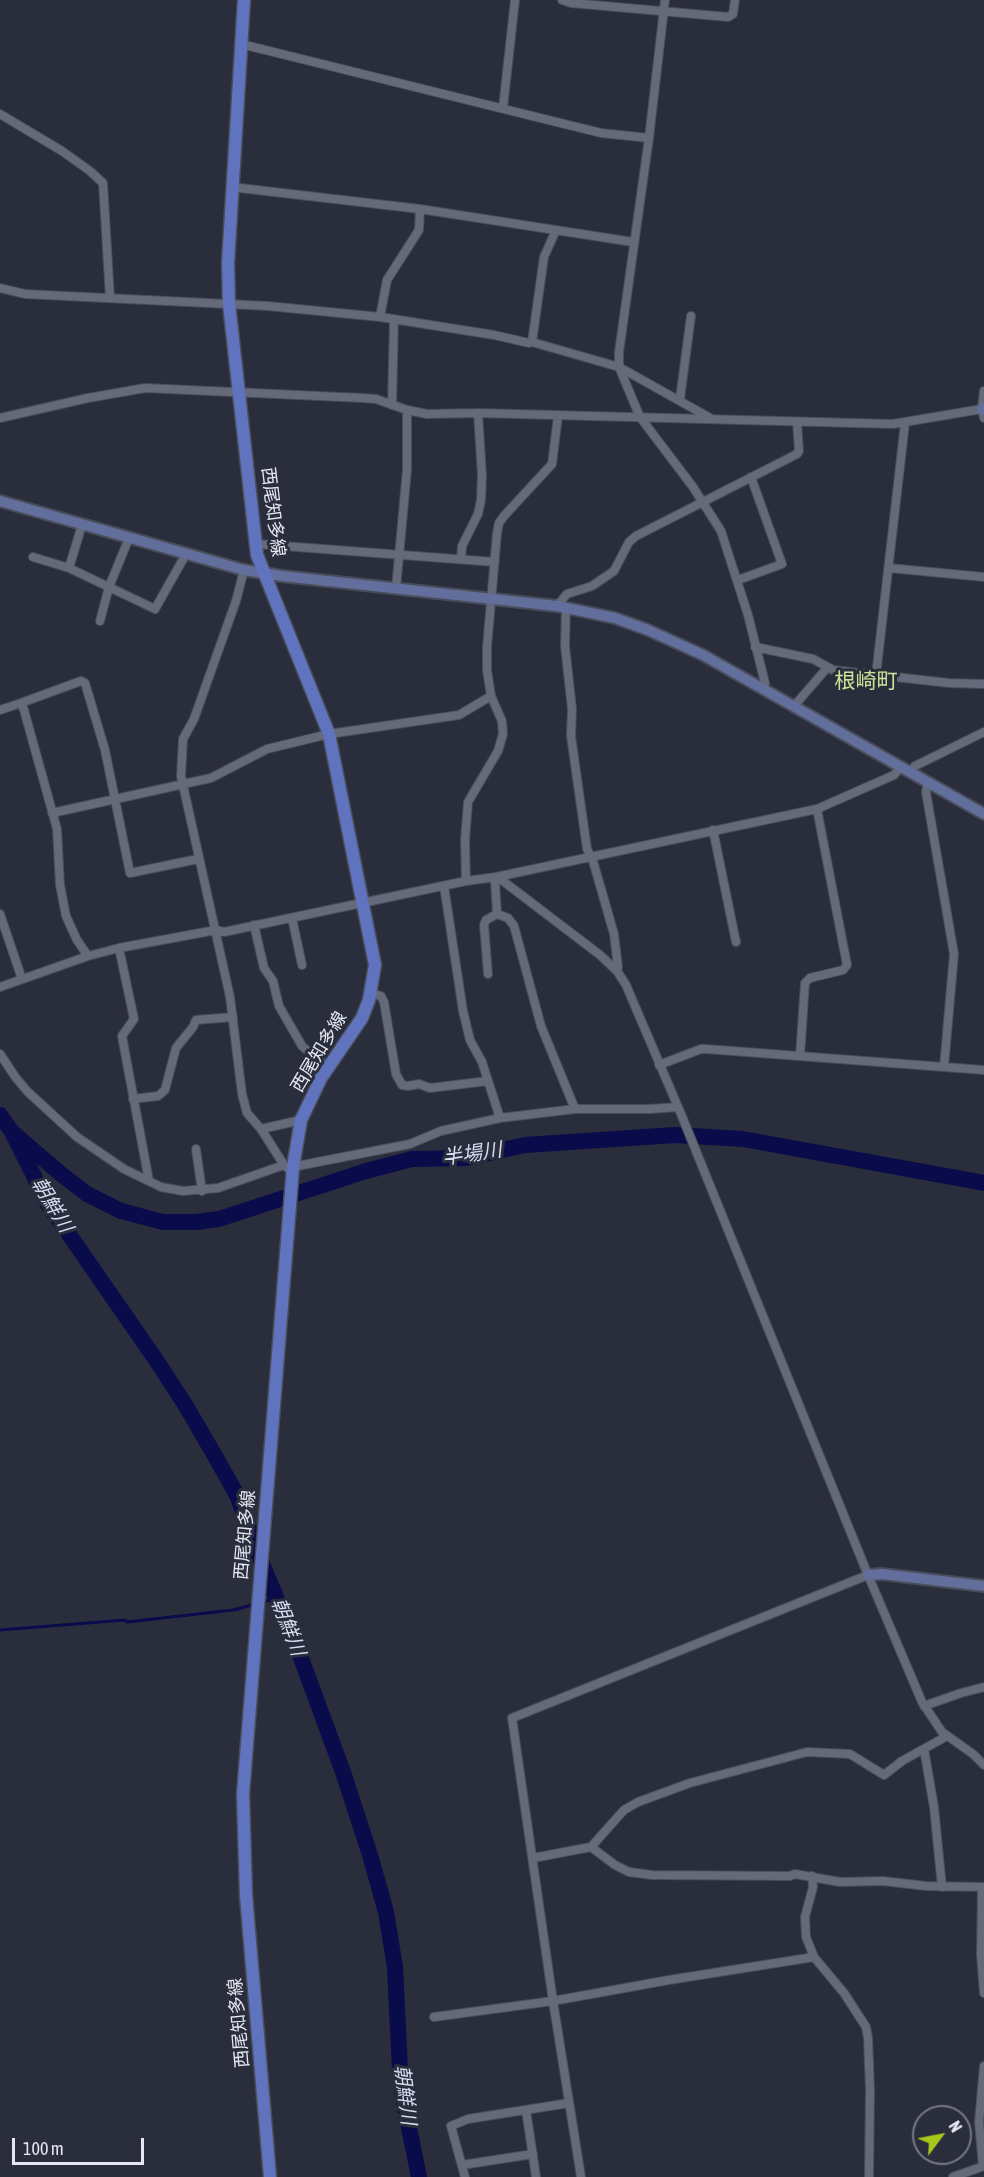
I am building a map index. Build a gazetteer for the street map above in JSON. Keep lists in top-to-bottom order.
{
  "streets": {
    "main road": ["西尾知多線"]
  },
  "districts": ["根崎町"],
  "water": ["半場川", "朝鮮川"],
  "scale_bar": "100 m",
  "north": "top right"
}
